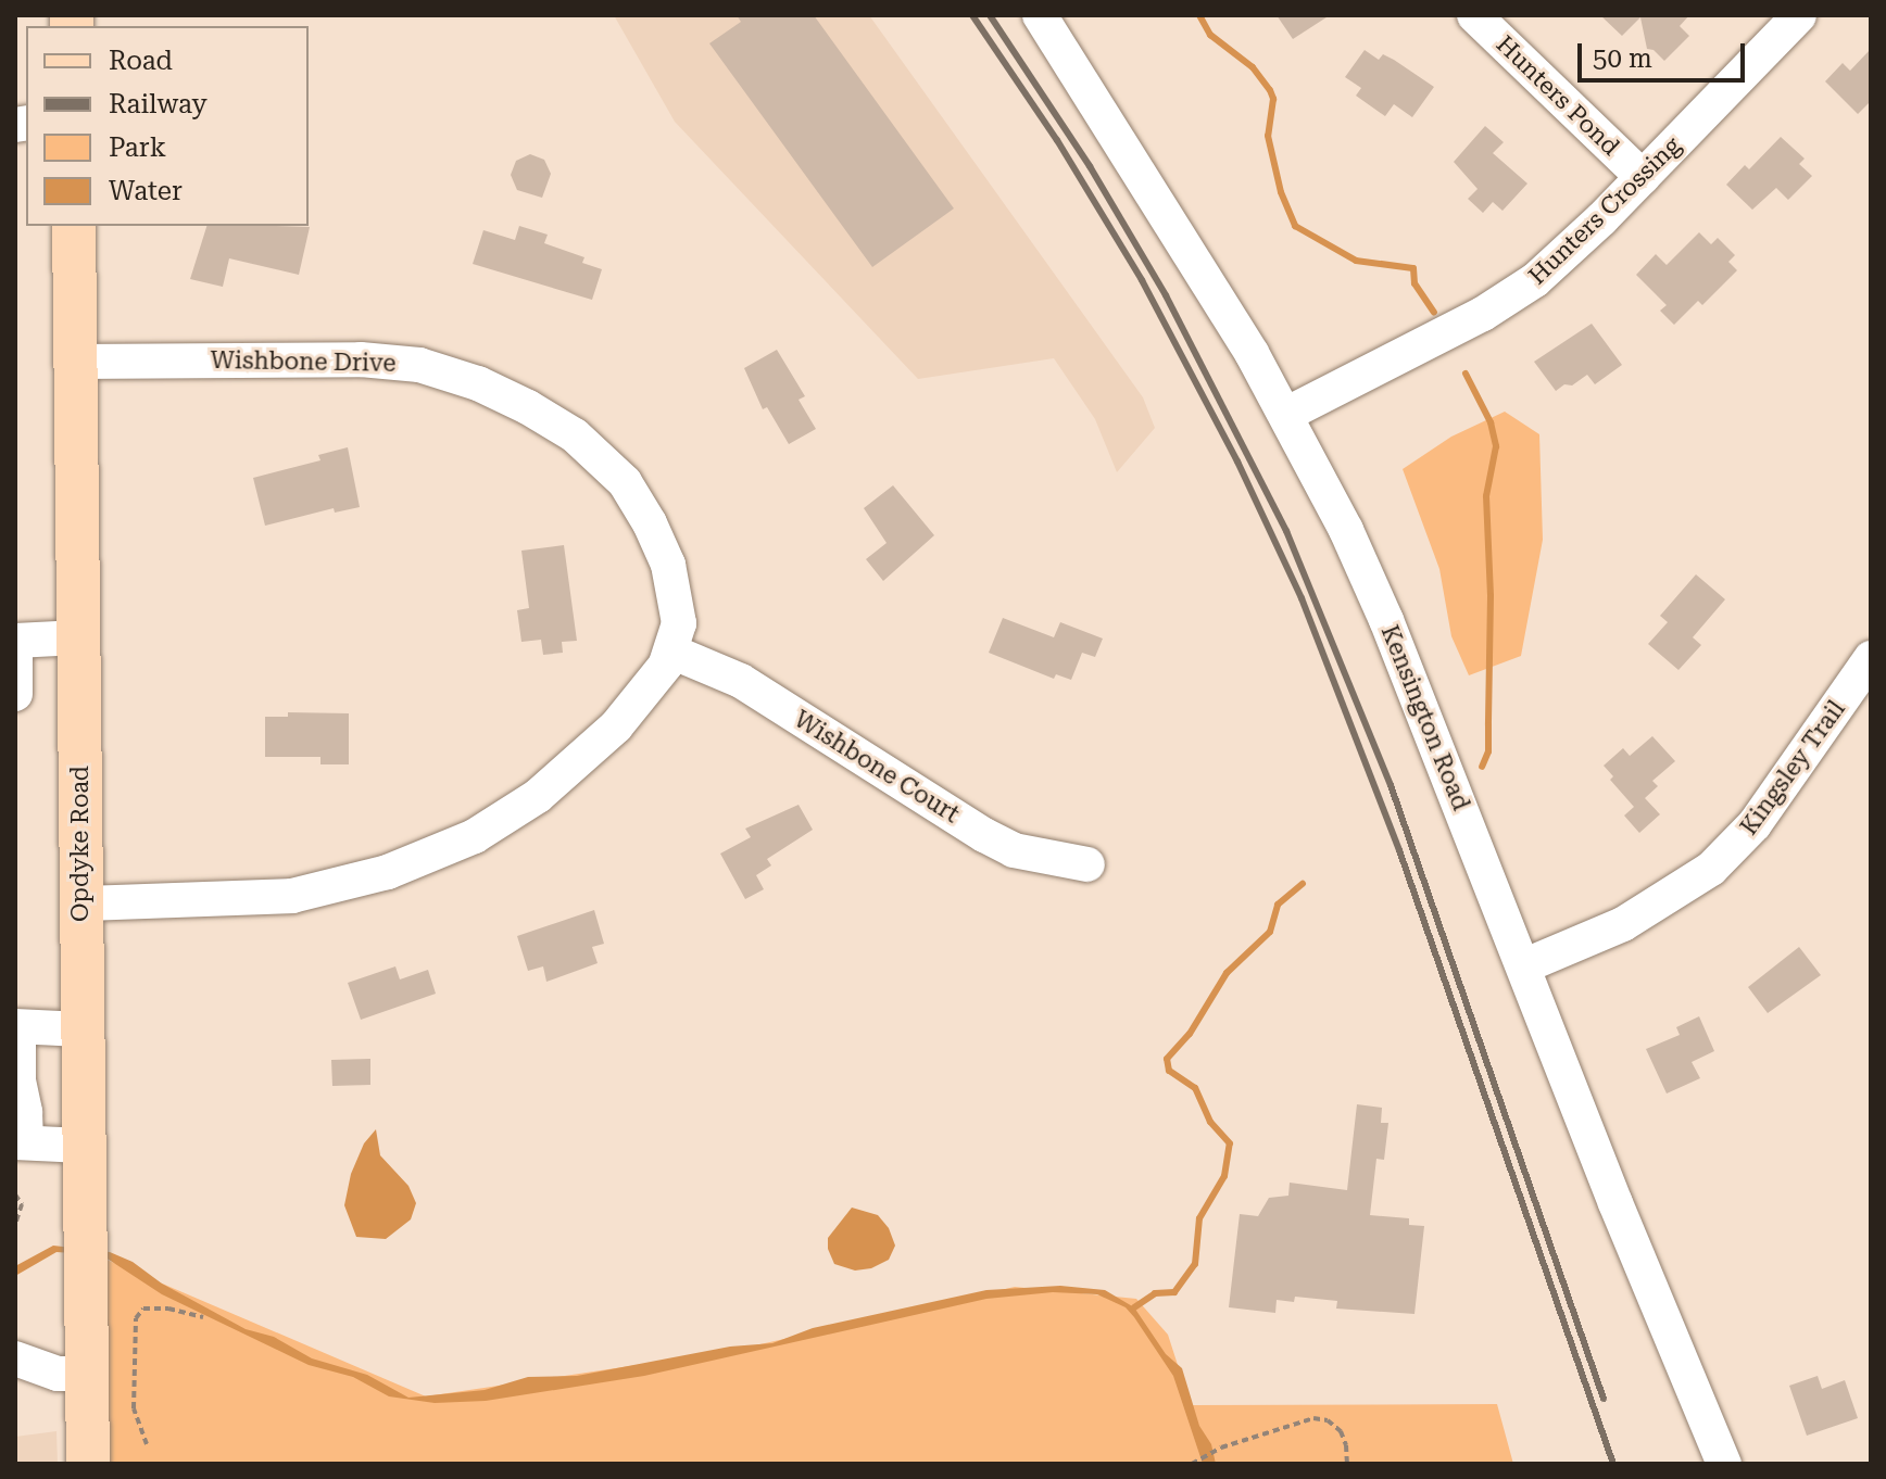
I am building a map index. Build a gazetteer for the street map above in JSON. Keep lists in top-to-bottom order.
{
  "streets": {
    "main road": ["Opdyke Road"],
    "street": [
      "Hunters Pond",
      "Hunters Crossing",
      "Wishbone Drive",
      "Kensington Road",
      "Wishbone Court",
      "Kingsley Trail"
    ]
  },
  "crossings": [
    ["Hunters Pond", "Hunters Crossing"],
    ["Hunters Crossing", "Kensington Road"],
    ["Wishbone Drive", "Wishbone Court"],
    ["Wishbone Drive", "Opdyke Road"],
    ["Kensington Road", "Kingsley Trail"]
  ],
  "legend": [
    "Road",
    "Railway",
    "Park",
    "Water"
  ],
  "scale_bar": "50 m"
}
